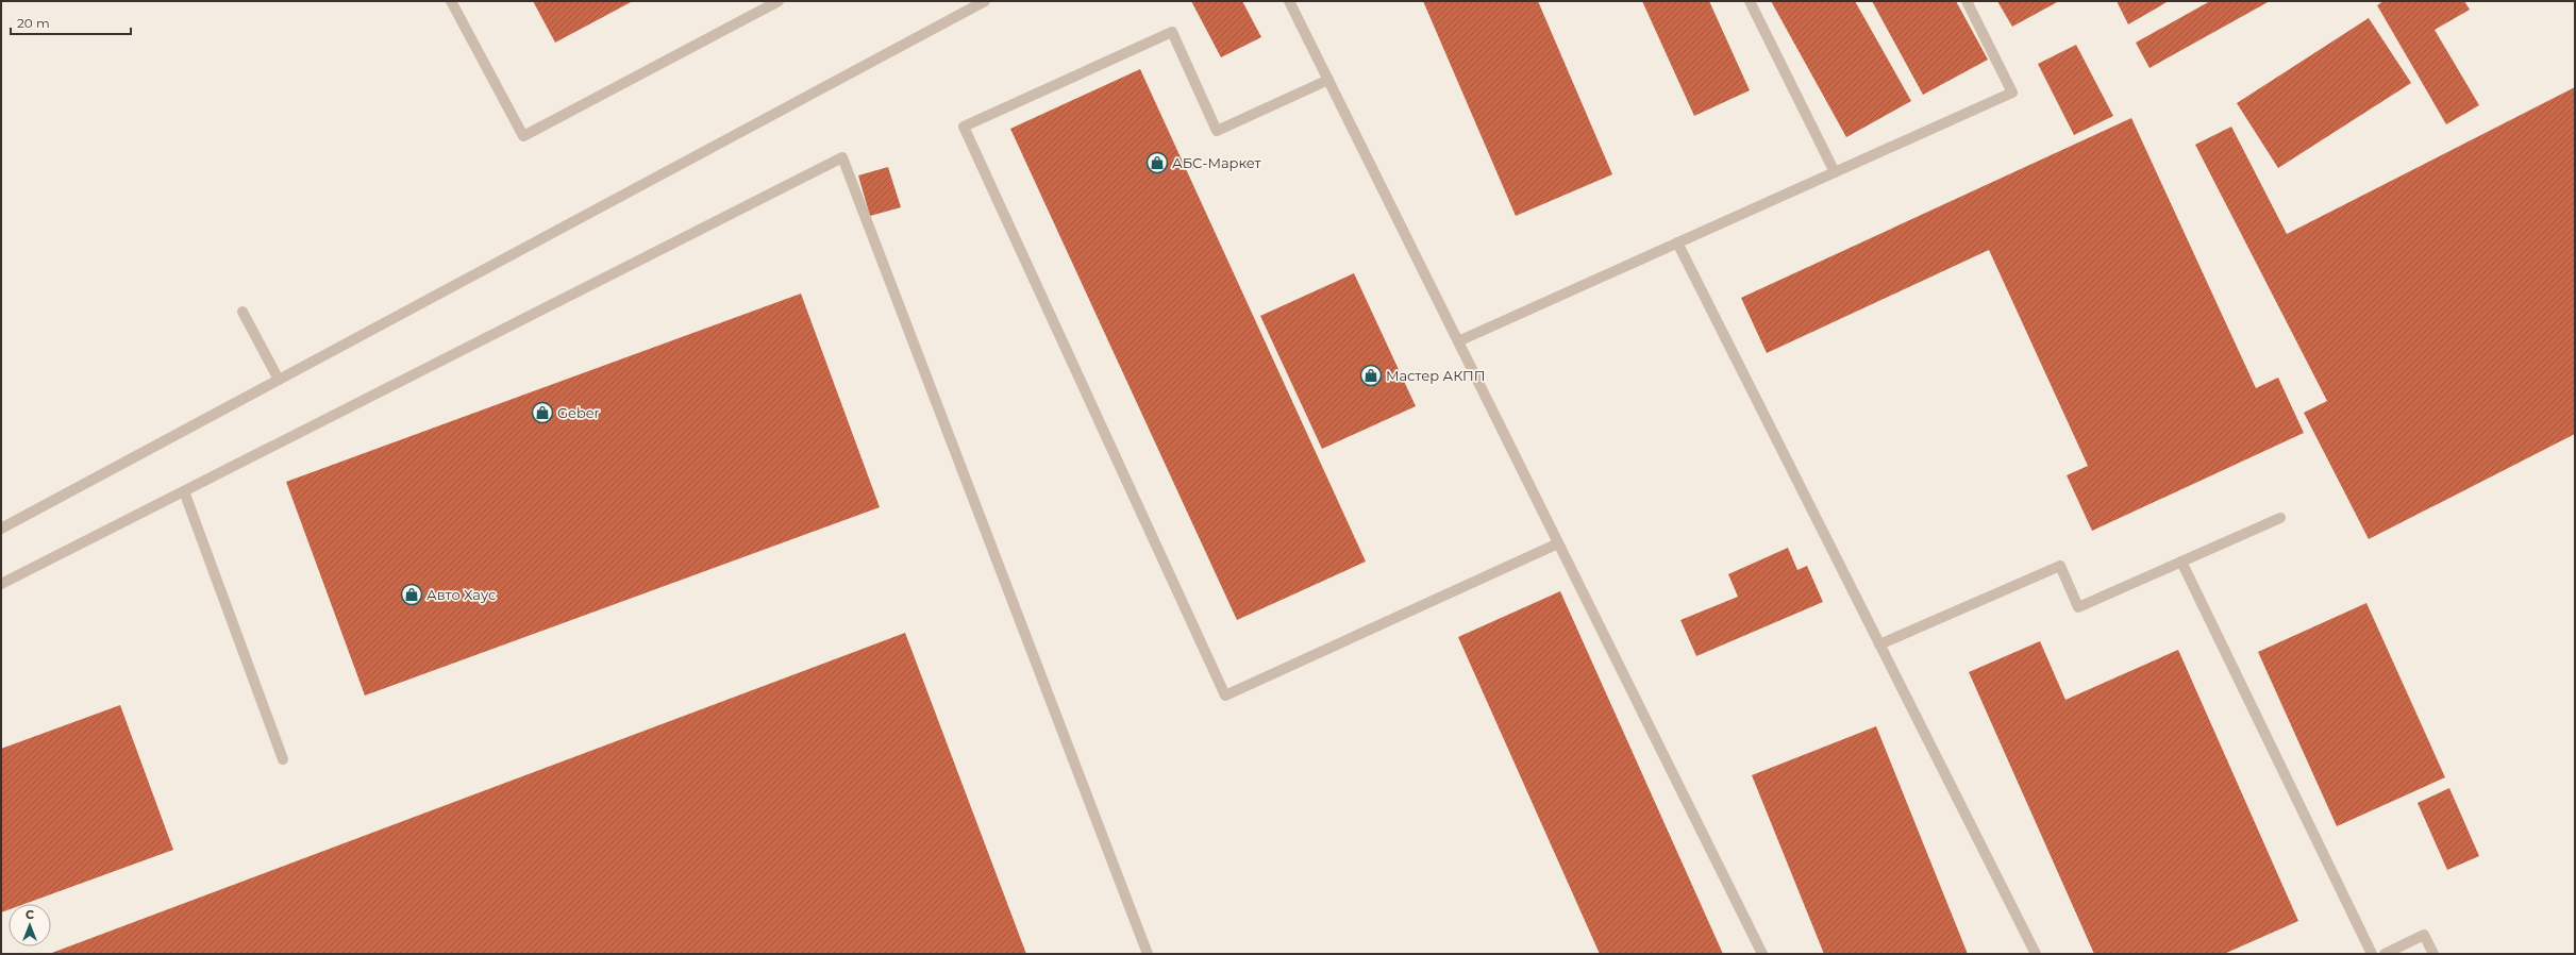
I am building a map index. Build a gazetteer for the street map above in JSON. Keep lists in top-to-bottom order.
{
  "places": {
    "shop": [
      "АБС-Маркет",
      "Мастер АКПП",
      "Geber",
      "Авто Хаус"
    ]
  },
  "scale_bar": "20 m",
  "north": "top"
}
